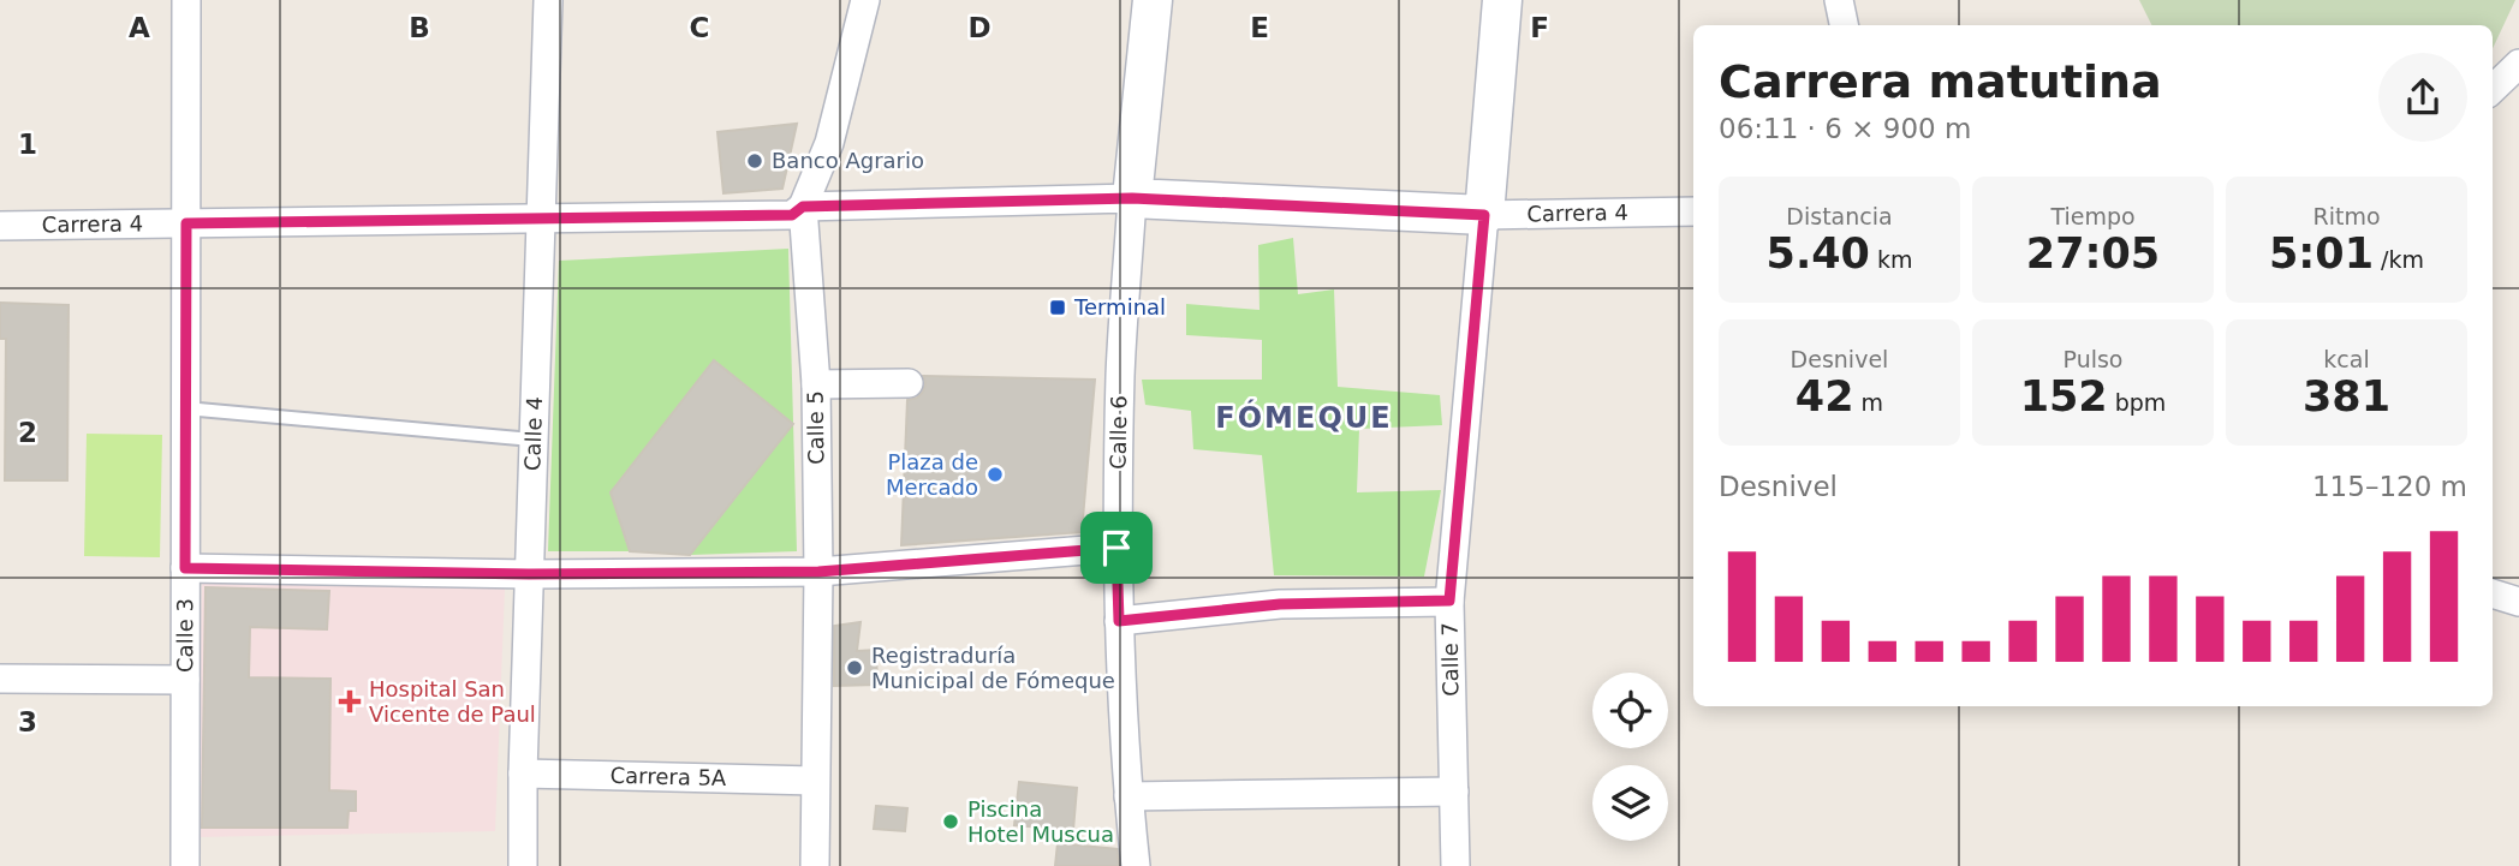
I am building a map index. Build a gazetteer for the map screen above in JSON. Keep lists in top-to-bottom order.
{
  "streets": {
    "street": [
      "Carrera 4",
      "Calle 5",
      "Calle 4",
      "Calle 6",
      "Calle 3",
      "Calle 7",
      "Carrera 5A"
    ]
  },
  "crossings": [
    ["Carrera 4", "Calle 5"],
    ["Carrera 4", "Calle 4"],
    ["Carrera 4", "Calle 6"],
    ["Carrera 4", "Calle 3"],
    ["Carrera 4", "Calle 7"],
    ["Calle 5", "Carrera 5A"],
    ["Calle 4", "Carrera 5A"]
  ],
  "districts": ["FÓMEQUE"],
  "places": {
    "other": [
      "Banco Agrario",
      "Plaza de Mercado",
      "Registraduría Municipal de Fómeque",
      "Piscina Hotel Muscua"
    ],
    "transit": ["Terminal"],
    "health": ["Hospital San Vicente de Paul"]
  },
  "page": {
    "heading": ["Carrera matutina", "06:11 · 6 × 900 m"],
    "stats": [
      ["Distancia", "5.40 km"],
      ["Tiempo", "27:05"],
      ["Ritmo", "5:01 /km"],
      ["Desnivel", "42 m"],
      ["Pulso", "152 bpm"],
      ["kcal", "381"]
    ],
    "chart": ["Desnivel", "115–120 m"]
  },
  "grid": {
    "columns": [
      "A",
      "B",
      "C",
      "D",
      "E",
      "F"
    ],
    "rows": ["1", "2", "3"]
  }
}
